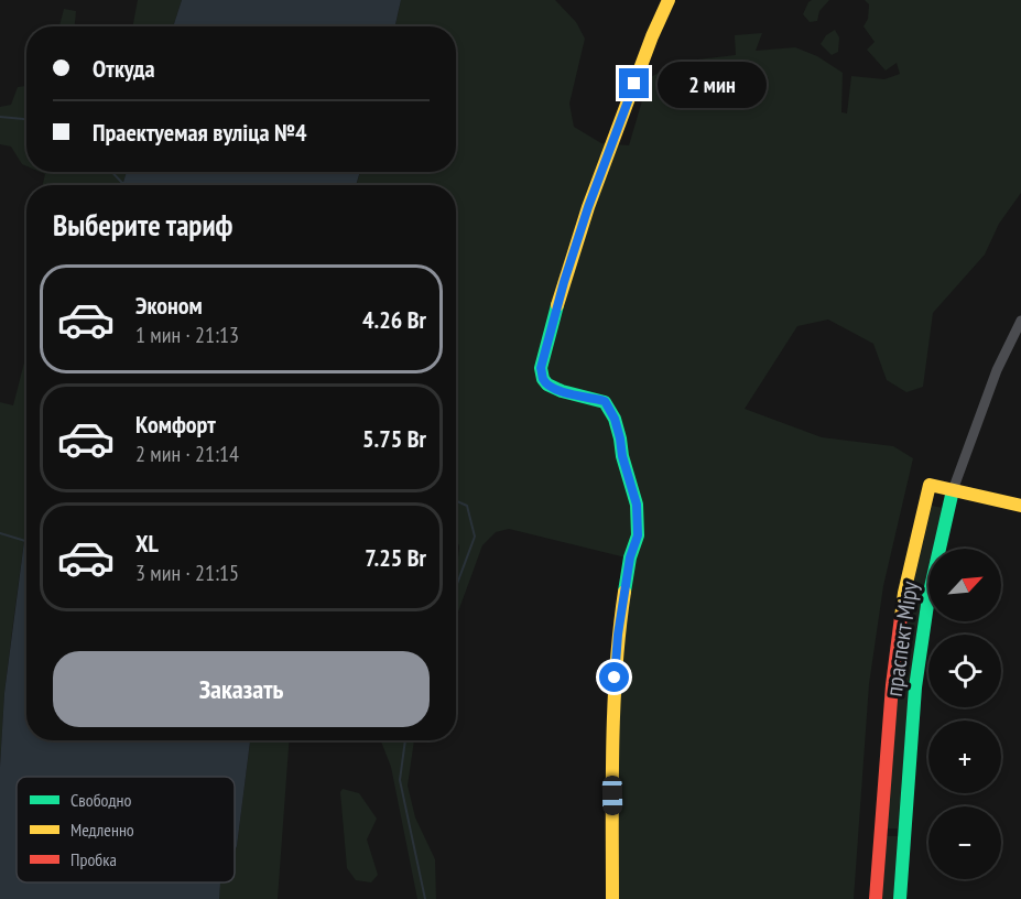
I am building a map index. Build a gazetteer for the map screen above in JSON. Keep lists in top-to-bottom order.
{
  "streets": {
    "street": ["праспект Міру"]
  },
  "legend": ["Свободно", "Медленно", "Пробка"],
  "north": "top right",
  "page": {
    "banner": ["Откуда", "Праектуемая вуліца №4"],
    "bubble": "2 мин",
    "heading": "Выберите тариф",
    "list": [
      {
        "name": "Эконом",
        "note": "1 мин · 21:13",
        "value": "4.26 Br"
      },
      {
        "name": "Комфорт",
        "note": "2 мин · 21:14",
        "value": "5.75 Br"
      },
      {
        "name": "XL",
        "note": "3 мин · 21:15",
        "value": "7.25 Br"
      }
    ],
    "map_buttons": ["+", "−"],
    "buttons": "Заказать"
  }
}
